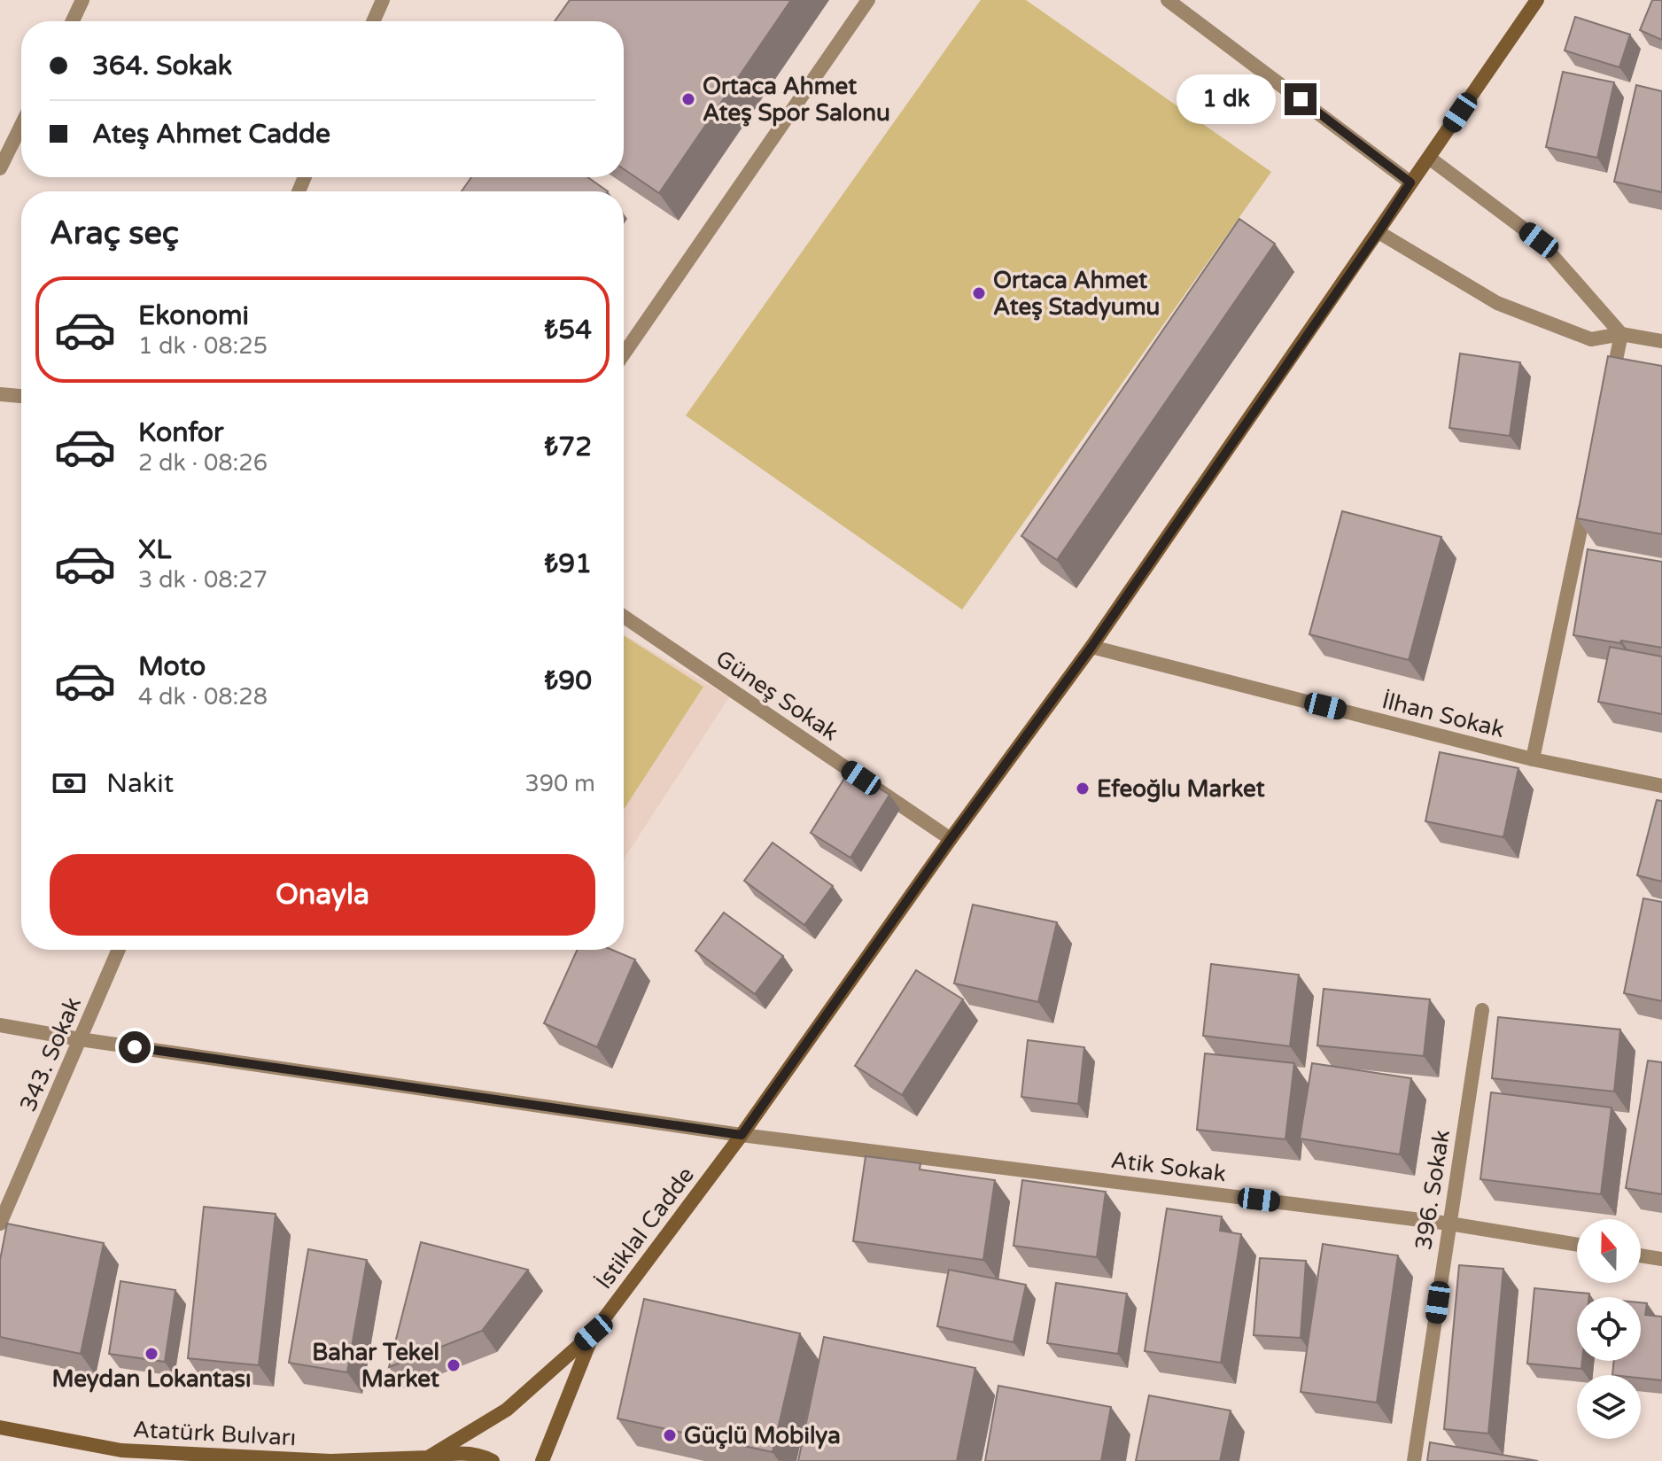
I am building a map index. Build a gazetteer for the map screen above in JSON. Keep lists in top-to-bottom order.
{
  "streets": {
    "street": [
      "Güneş Sokak",
      "İlhan Sokak",
      "343. Sokak",
      "Atik Sokak",
      "396. Sokak",
      "İstiklal Cadde",
      "Atatürk Bulvarı"
    ]
  },
  "crossings": [
    ["Güneş Sokak", "İstiklal Cadde"],
    ["İlhan Sokak", "İstiklal Cadde"],
    ["343. Sokak", "Atik Sokak"],
    ["Atik Sokak", "396. Sokak"],
    ["Atik Sokak", "İstiklal Cadde"]
  ],
  "places": [
    "Ortaca Ahmet Ateş Spor Salonu",
    "Ortaca Ahmet Ateş Stadyumu",
    "Efeoğlu Market",
    "Meydan Lokantası",
    "Bahar Tekel Market",
    "Güçlü Mobilya"
  ],
  "north": "top",
  "page": {
    "banner": ["364. Sokak", "Ateş Ahmet Cadde"],
    "bubble": "1 dk",
    "heading": "Araç seç",
    "list": [
      {
        "name": "Ekonomi",
        "note": "1 dk · 08:25",
        "value": "₺54"
      },
      {
        "name": "Konfor",
        "note": "2 dk · 08:26",
        "value": "₺72"
      },
      {
        "name": "XL",
        "note": "3 dk · 08:27",
        "value": "₺91"
      },
      {
        "name": "Moto",
        "note": "4 dk · 08:28",
        "value": "₺90"
      }
    ],
    "pay": ["Nakit", "390 m"],
    "buttons": "Onayla"
  }
}
